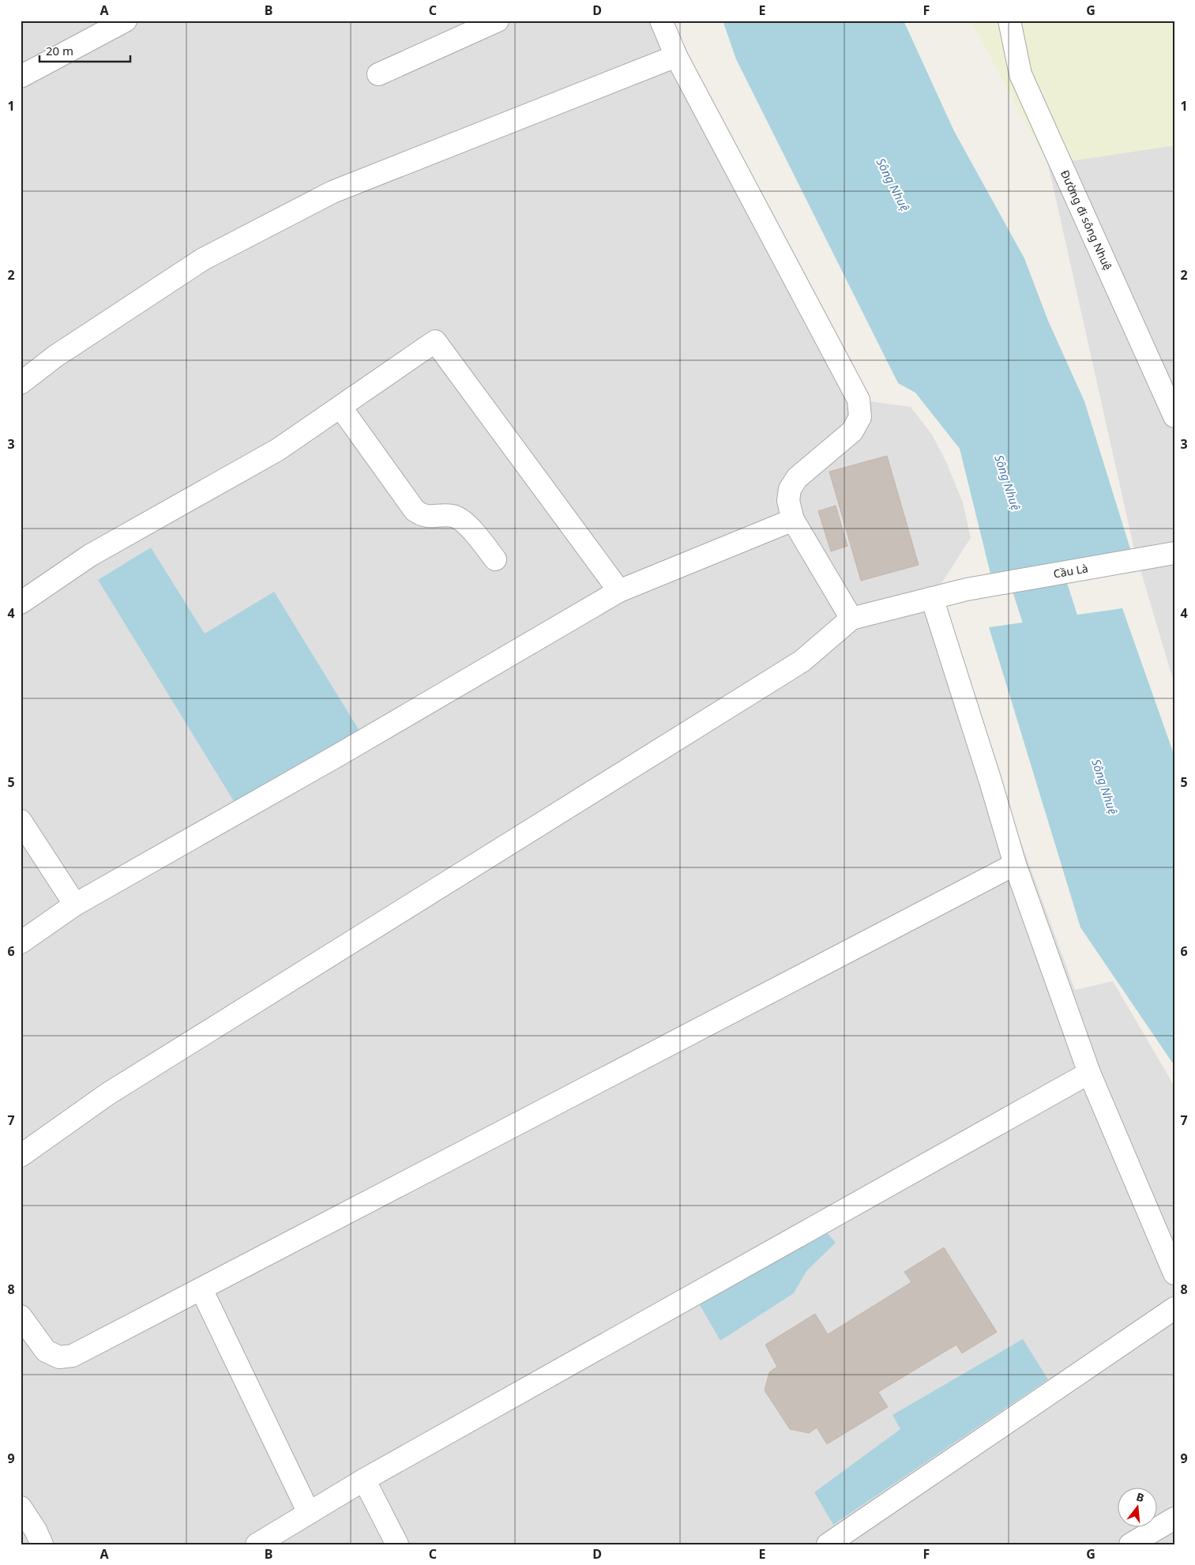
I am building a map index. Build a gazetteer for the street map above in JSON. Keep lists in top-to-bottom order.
{
  "streets": {
    "street": ["Đường đi sông Nhuệ", "Cầu Là"]
  },
  "water": ["Sông Nhuệ"],
  "scale_bar": "20 m",
  "north": "top",
  "grid": {
    "columns": [
      "A",
      "B",
      "C",
      "D",
      "E",
      "F",
      "G"
    ],
    "rows": [
      "1",
      "2",
      "3",
      "4",
      "5",
      "6",
      "7",
      "8",
      "9"
    ]
  }
}
